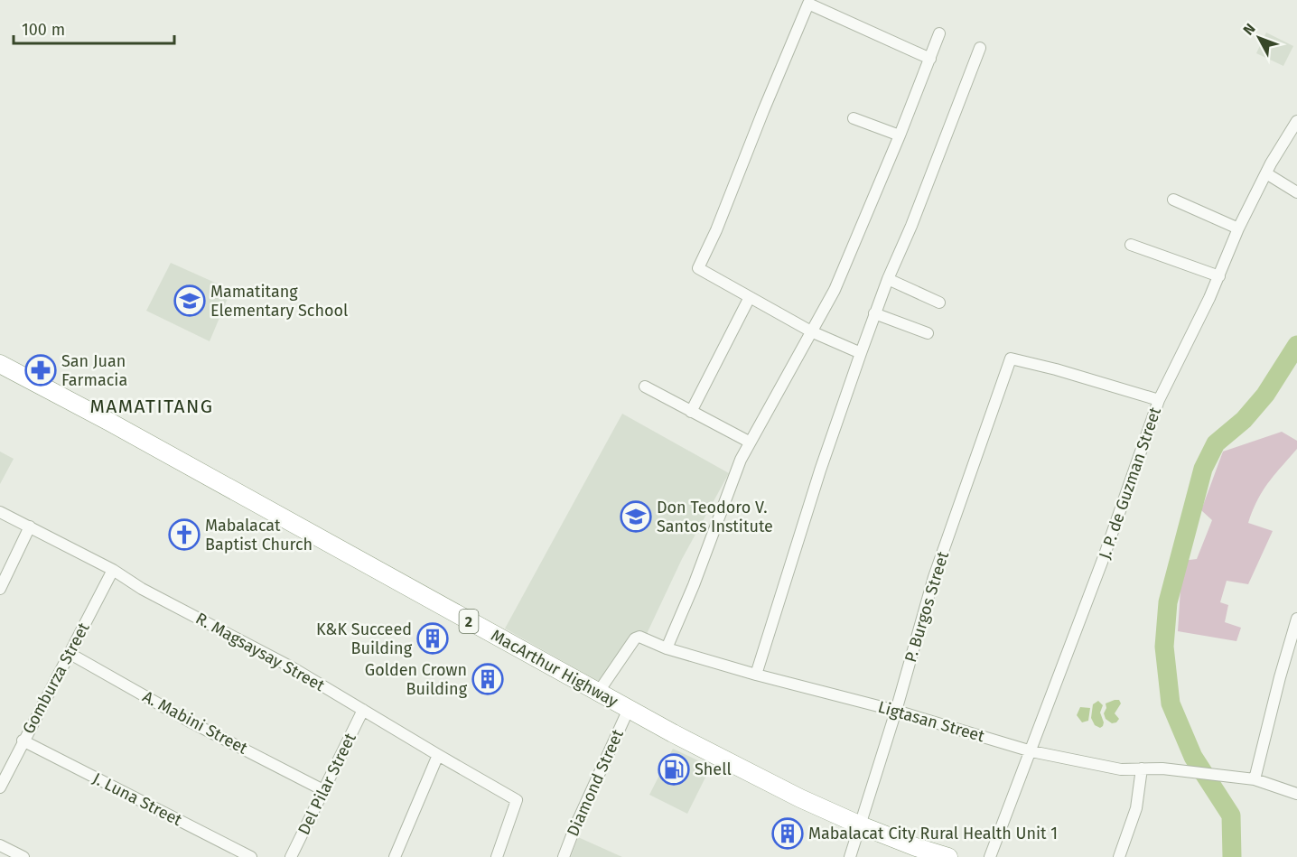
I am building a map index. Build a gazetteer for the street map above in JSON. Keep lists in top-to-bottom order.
{
  "streets": {
    "highway": ["2", "MacArthur Highway"],
    "street": [
      "J. P. de Guzman Street",
      "P. Burgos Street",
      "R. Magsaysay Street",
      "Gomburza Street",
      "Ligtasan Street",
      "A. Mabini Street",
      "Diamond Street",
      "Del Pilar Street",
      "J. Luna Street"
    ]
  },
  "crossings": [
    ["J. P. de Guzman Street", "P. Burgos Street"],
    ["J. P. de Guzman Street", "Ligtasan Street"],
    ["P. Burgos Street", "MacArthur Highway"],
    ["P. Burgos Street", "Ligtasan Street"],
    ["R. Magsaysay Street", "Gomburza Street"],
    ["R. Magsaysay Street", "Del Pilar Street"],
    ["MacArthur Highway", "Ligtasan Street"],
    ["MacArthur Highway", "Diamond Street"],
    ["Gomburza Street", "A. Mabini Street"],
    ["Gomburza Street", "J. Luna Street"],
    ["A. Mabini Street", "Del Pilar Street"]
  ],
  "districts": ["MAMATITANG"],
  "places": {
    "school or university": ["Mamatitang Elementary School", "Don Teodoro V. Santos Institute"],
    "pharmacy": ["San Juan Farmacia"],
    "church": ["Mabalacat Baptist Church"],
    "building": ["K&K Succeed Building", "Golden Crown Building", "Mabalacat City Rural Health Unit 1"],
    "fuel station": ["Shell"]
  },
  "scale_bar": "100 m",
  "north": "top left"
}
